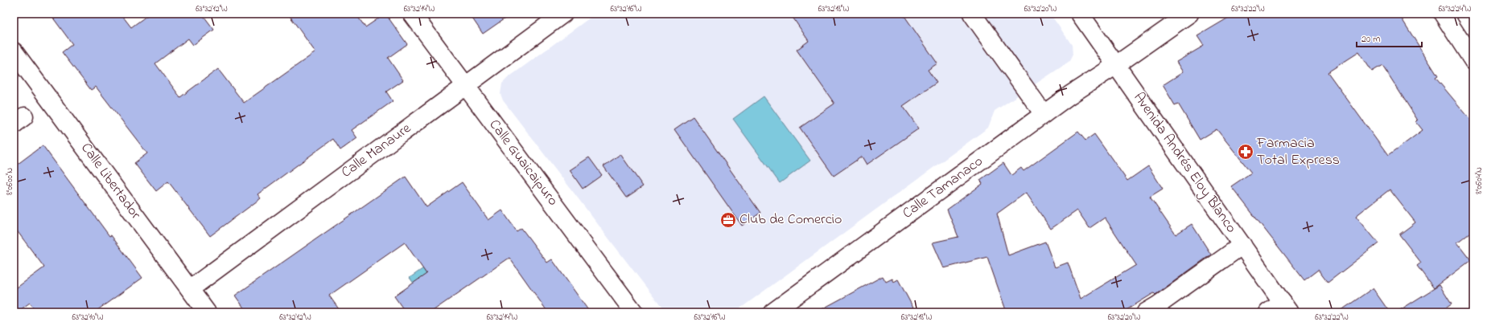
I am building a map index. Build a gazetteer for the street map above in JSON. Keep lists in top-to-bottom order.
{
  "streets": {
    "street": [
      "Calle Manaure",
      "Calle Guaicaipuro",
      "Avenida Andrés Eloy Blanco",
      "Calle Libertador",
      "Calle Tamanaco"
    ]
  },
  "crossings": [
    ["Calle Manaure", "Calle Guaicaipuro"],
    ["Calle Manaure", "Calle Libertador"],
    ["Avenida Andrés Eloy Blanco", "Calle Tamanaco"]
  ],
  "places": {
    "pharmacy": ["Farmacia Total Express"],
    "office": ["Club de Comercio"]
  },
  "scale_bar": "20 m",
  "coordinates": [
    "63°32'12\"W",
    "63°32'14\"W",
    "63°32'16\"W",
    "63°32'18\"W",
    "63°32'20\"W",
    "63°32'22\"W",
    "63°32'24\"W",
    "8°06'04\"N",
    "8°06'00\"N",
    "63°32'10\"W"
  ]
}
